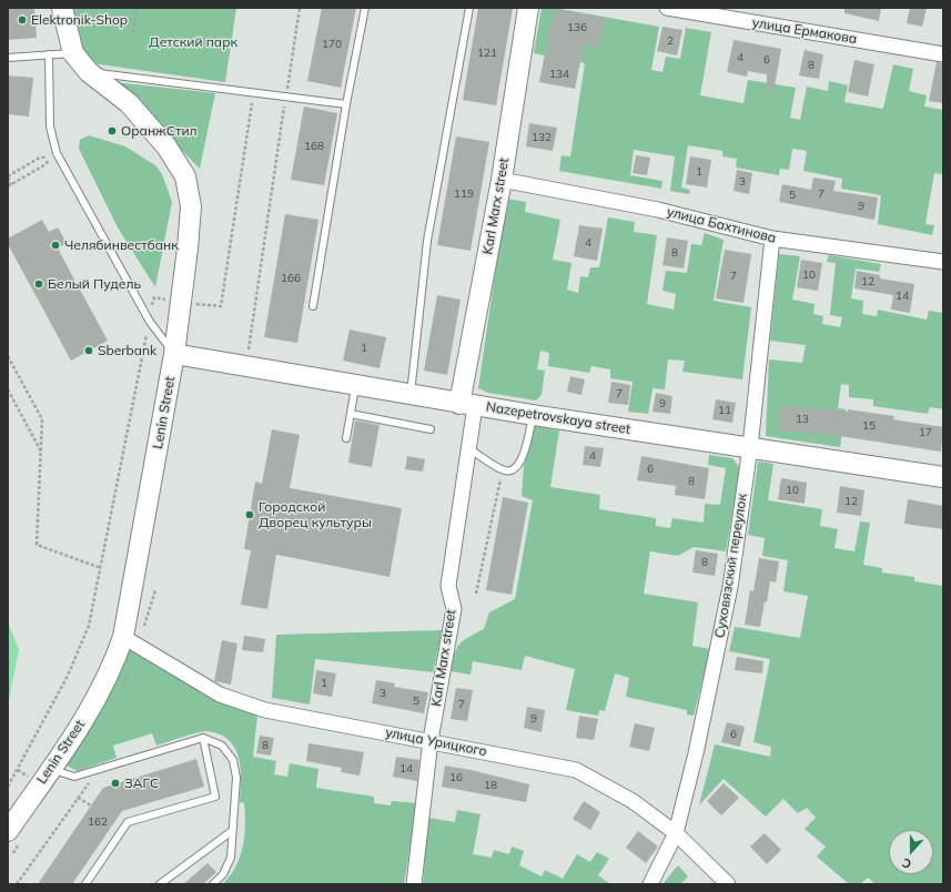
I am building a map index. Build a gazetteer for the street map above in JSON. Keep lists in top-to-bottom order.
{
  "streets": {
    "main road": ["Karl Marx street", "Lenin Street", "Nazepetrovskaya street"],
    "street": [
      "улица Ермакова",
      "улица Бахтинова",
      "Суховязский переулок",
      "улица Урицкого"
    ]
  },
  "crossings": [
    ["Karl Marx street", "улица Бахтинова"],
    ["Karl Marx street", "Nazepetrovskaya street"],
    ["Karl Marx street", "улица Урицкого"],
    ["улица Бахтинова", "Суховязский переулок"],
    ["Lenin Street", "Nazepetrovskaya street"],
    ["Lenin Street", "улица Урицкого"],
    ["Nazepetrovskaya street", "Суховязский переулок"],
    ["Суховязский переулок", "улица Урицкого"]
  ],
  "parks": ["Детский парк"],
  "places": [
    "Elektronik-Shop",
    "ОранжСтил",
    "Челябинвестбанк",
    "Белый Пудель",
    "Sberbank",
    "Городской Дворец культуры",
    "ЗАГС"
  ],
  "house_numbers": [
    "136",
    "2",
    "170",
    "121",
    "4",
    "6",
    "8",
    "134",
    "132",
    "168",
    "1",
    "3",
    "119",
    "7",
    "5",
    "9",
    "4",
    "8",
    "10",
    "7",
    "166",
    "12",
    "14",
    "1",
    "7",
    "9",
    "11",
    "13",
    "15",
    "17",
    "4",
    "6",
    "8",
    "10",
    "12",
    "8",
    "1",
    "3",
    "5",
    "7",
    "9",
    "6",
    "8",
    "14",
    "16",
    "18",
    "162"
  ],
  "north": "bottom"
}
